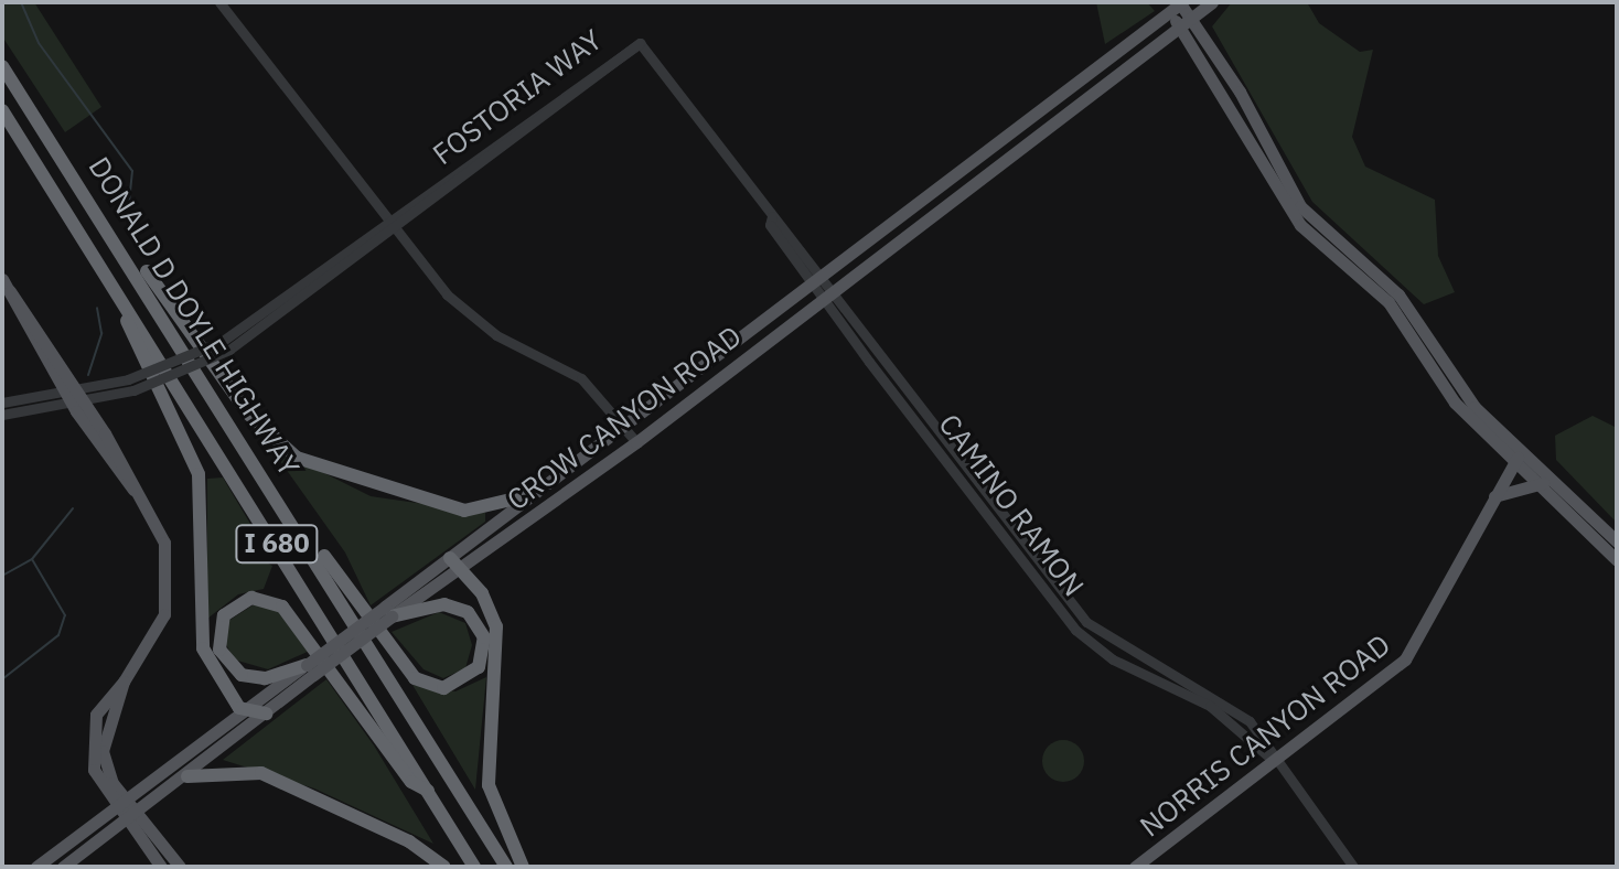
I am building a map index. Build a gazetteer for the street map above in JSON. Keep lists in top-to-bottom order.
{
  "streets": {
    "highway": ["DONALD D DOYLE HIGHWAY", "I 680"],
    "main road": ["CROW CANYON ROAD", "NORRIS CANYON ROAD"],
    "street": ["FOSTORIA WAY", "CAMINO RAMON"]
  },
  "crossings": [
    ["FOSTORIA WAY", "CAMINO RAMON"],
    ["CROW CANYON ROAD", "CAMINO RAMON"],
    ["CAMINO RAMON", "NORRIS CANYON ROAD"]
  ]
}
